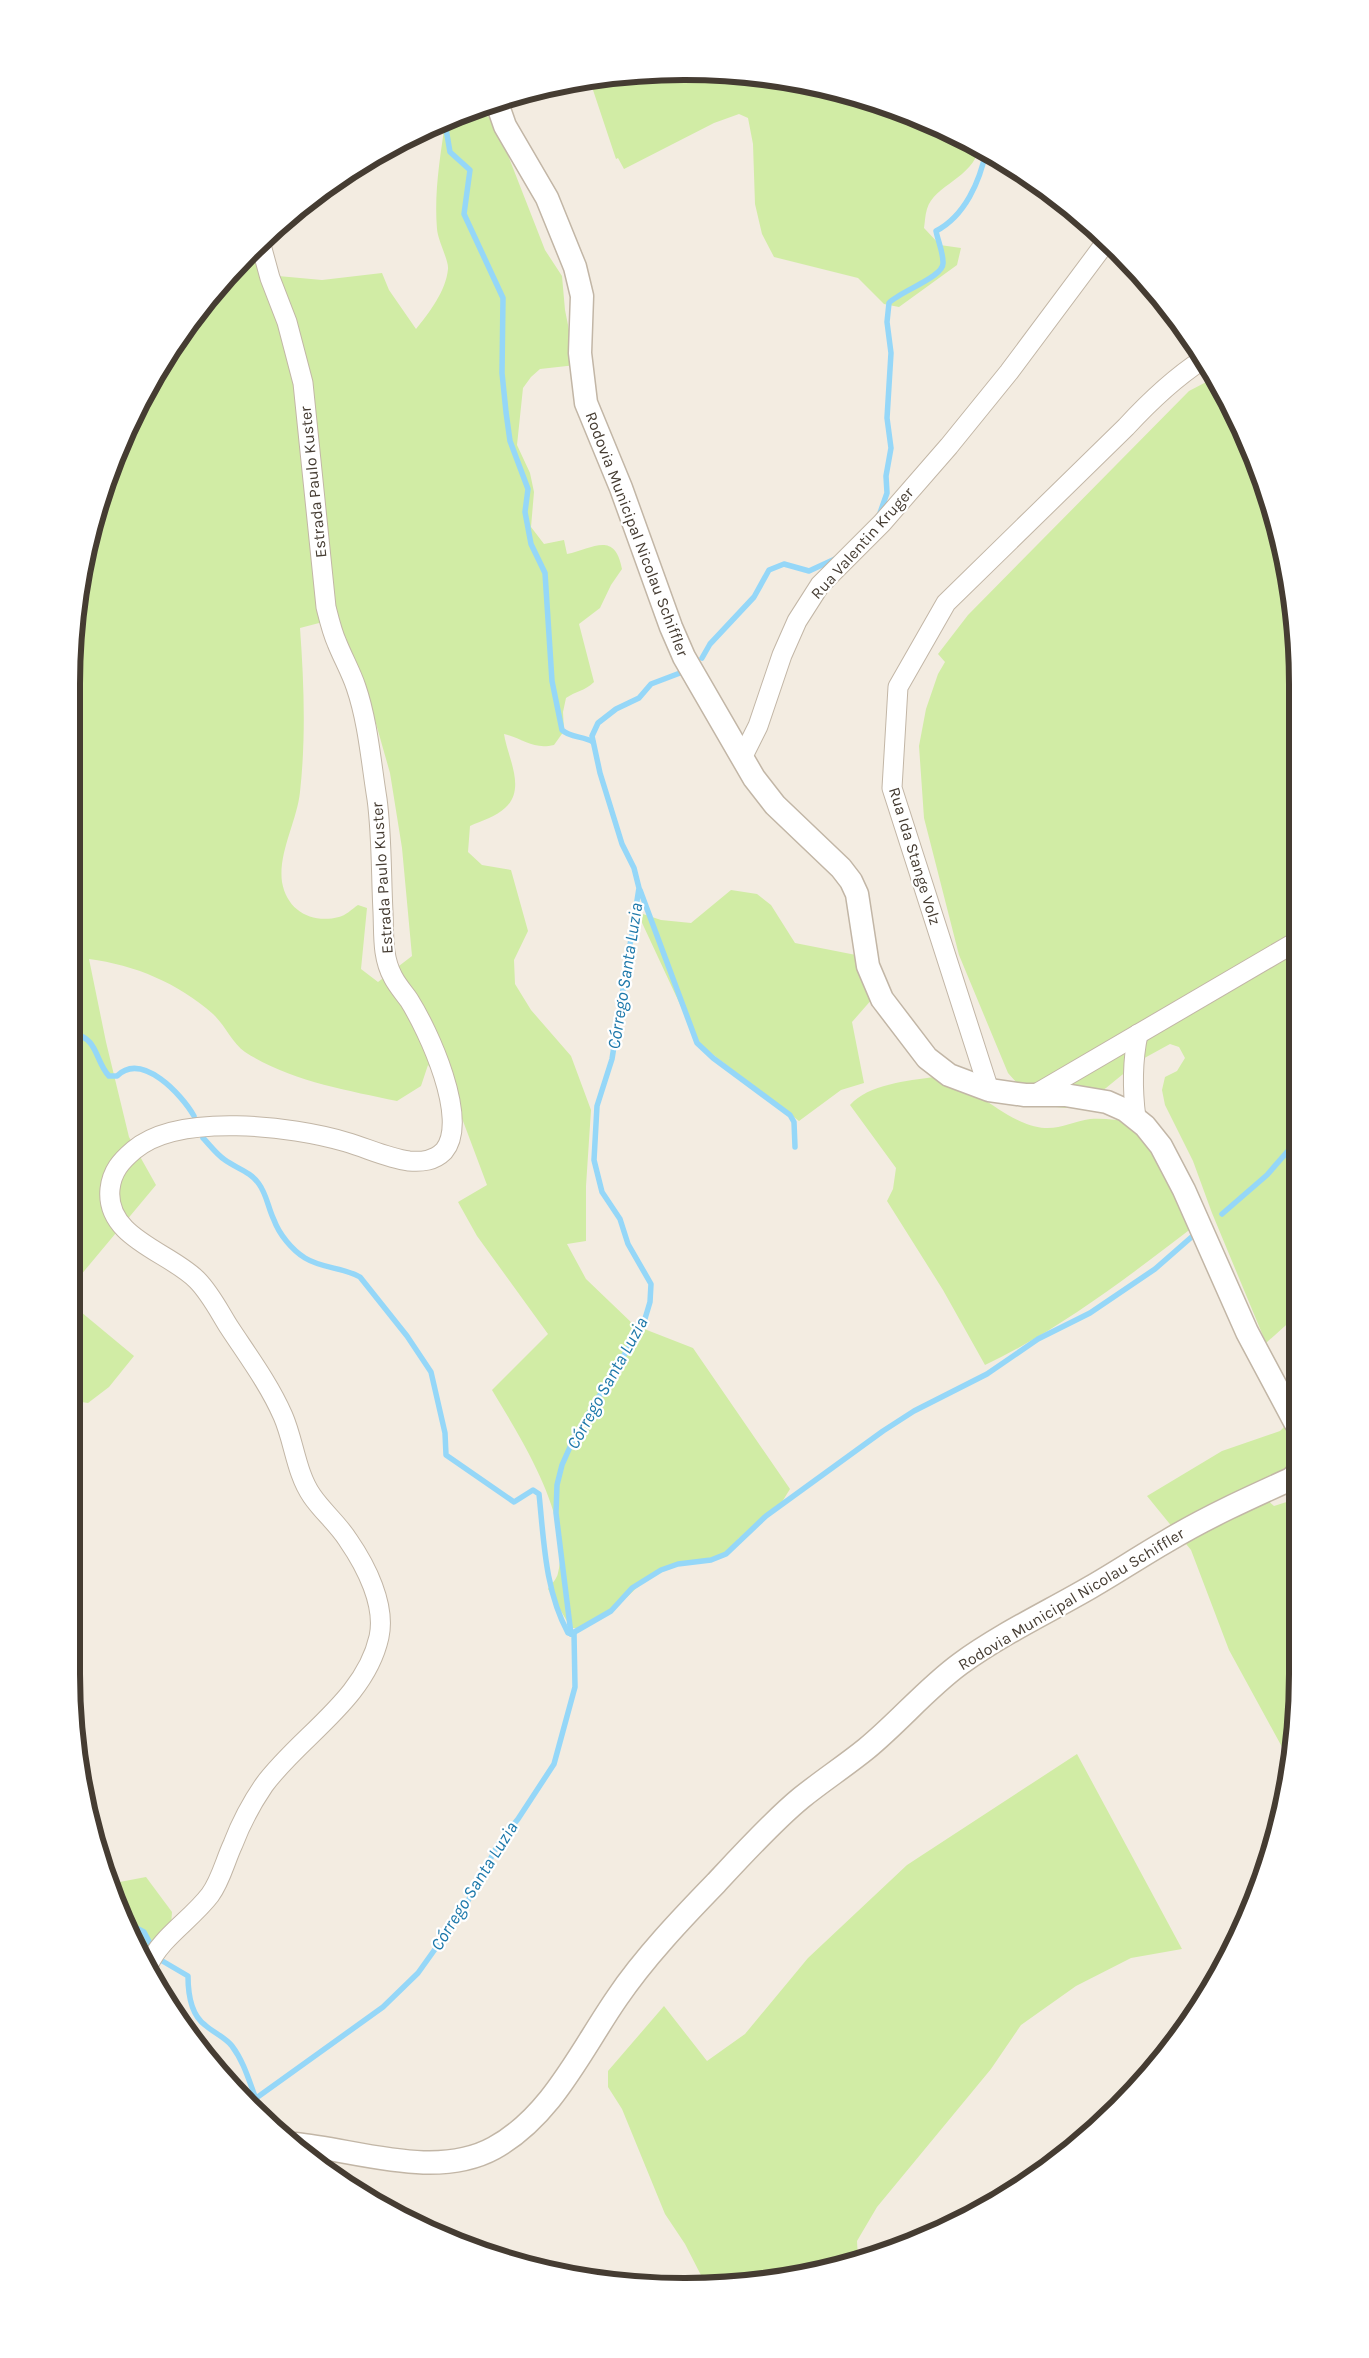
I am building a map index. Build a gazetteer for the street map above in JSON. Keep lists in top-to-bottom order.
{
  "streets": {
    "street": [
      "Estrada Paulo Kuster",
      "Rodovia Municipal Nicolau Schiffler",
      "Rua Valentin Kruger",
      "Rua Ida Stange Volz"
    ]
  },
  "crossings": [
    ["Rodovia Municipal Nicolau Schiffler", "Rua Valentin Kruger"],
    ["Rodovia Municipal Nicolau Schiffler", "Rua Ida Stange Volz"]
  ],
  "water": ["Córrego Santa Luzia"]
}
